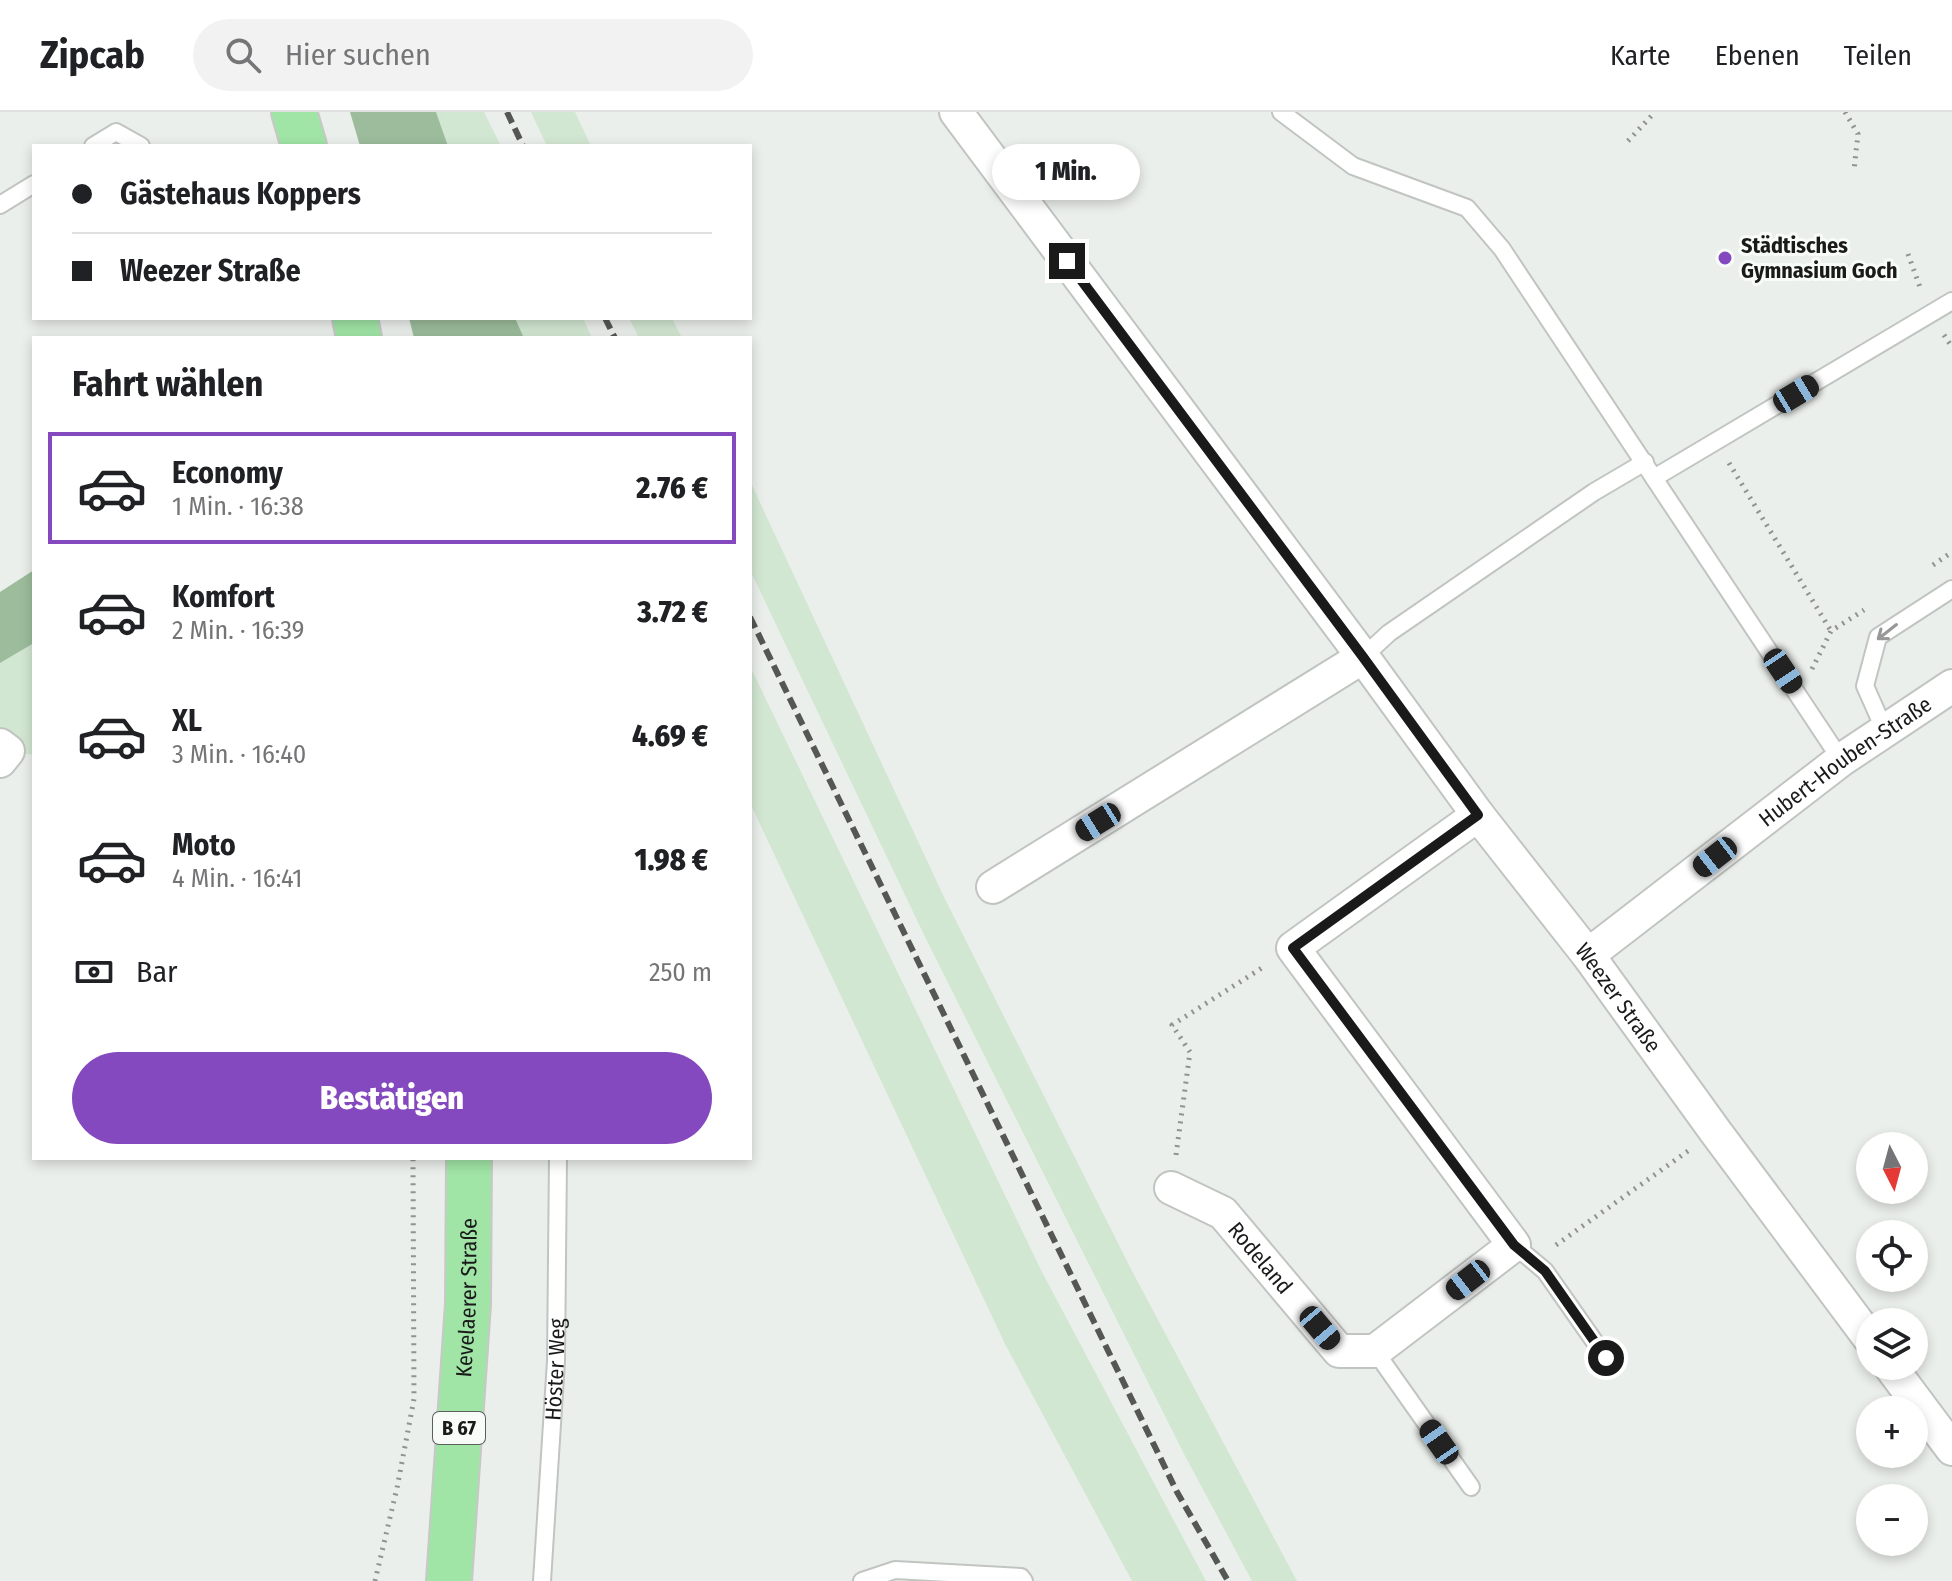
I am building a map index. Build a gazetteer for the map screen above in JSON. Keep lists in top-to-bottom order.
{
  "streets": {
    "main road": ["Kevelaerer Straße", "B 67"],
    "street": ["Hubert-Houben-Straße", "Weezer Straße", "Rodeland"],
    "lane": ["Höster Weg"]
  },
  "crossings": [
    ["Hubert-Houben-Straße", "Weezer Straße"]
  ],
  "places": ["Städtisches Gymnasium Goch"],
  "north": "bottom",
  "page": {
    "header": "Zipcab",
    "search": "Hier suchen",
    "nav": ["Karte", "Ebenen", "Teilen"],
    "bubble": "1 Min.",
    "banner": ["Gästehaus Koppers", "Weezer Straße"],
    "heading": "Fahrt wählen",
    "list": [
      {
        "name": "Economy",
        "note": "1 Min. · 16:38",
        "value": "2.76 €"
      },
      {
        "name": "Komfort",
        "note": "2 Min. · 16:39",
        "value": "3.72 €"
      },
      {
        "name": "XL",
        "note": "3 Min. · 16:40",
        "value": "4.69 €"
      },
      {
        "name": "Moto",
        "note": "4 Min. · 16:41",
        "value": "1.98 €"
      }
    ],
    "pay": ["Bar", "250 m"],
    "buttons": "Bestätigen",
    "map_buttons": ["+", "−"]
  }
}
